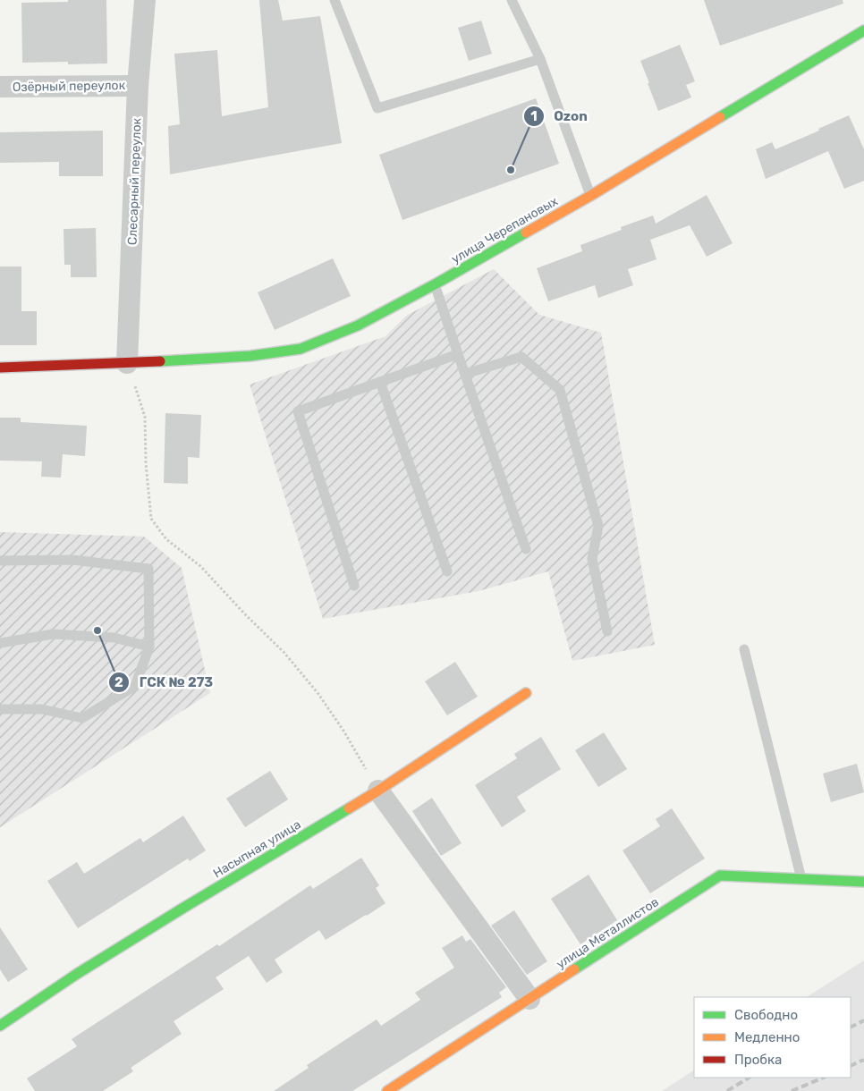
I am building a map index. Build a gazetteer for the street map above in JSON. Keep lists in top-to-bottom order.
{
  "streets": {
    "street": [
      "Озёрный переулок",
      "Слесарный переулок",
      "улица Черепановых",
      "Насыпная улица",
      "улица Металлистов"
    ]
  },
  "crossings": [
    ["Озёрный переулок", "Слесарный переулок"],
    ["Слесарный переулок", "улица Черепановых"]
  ],
  "places": ["Ozon", "ГСК № 273"],
  "legend": ["Свободно", "Медленно", "Пробка"]
}
